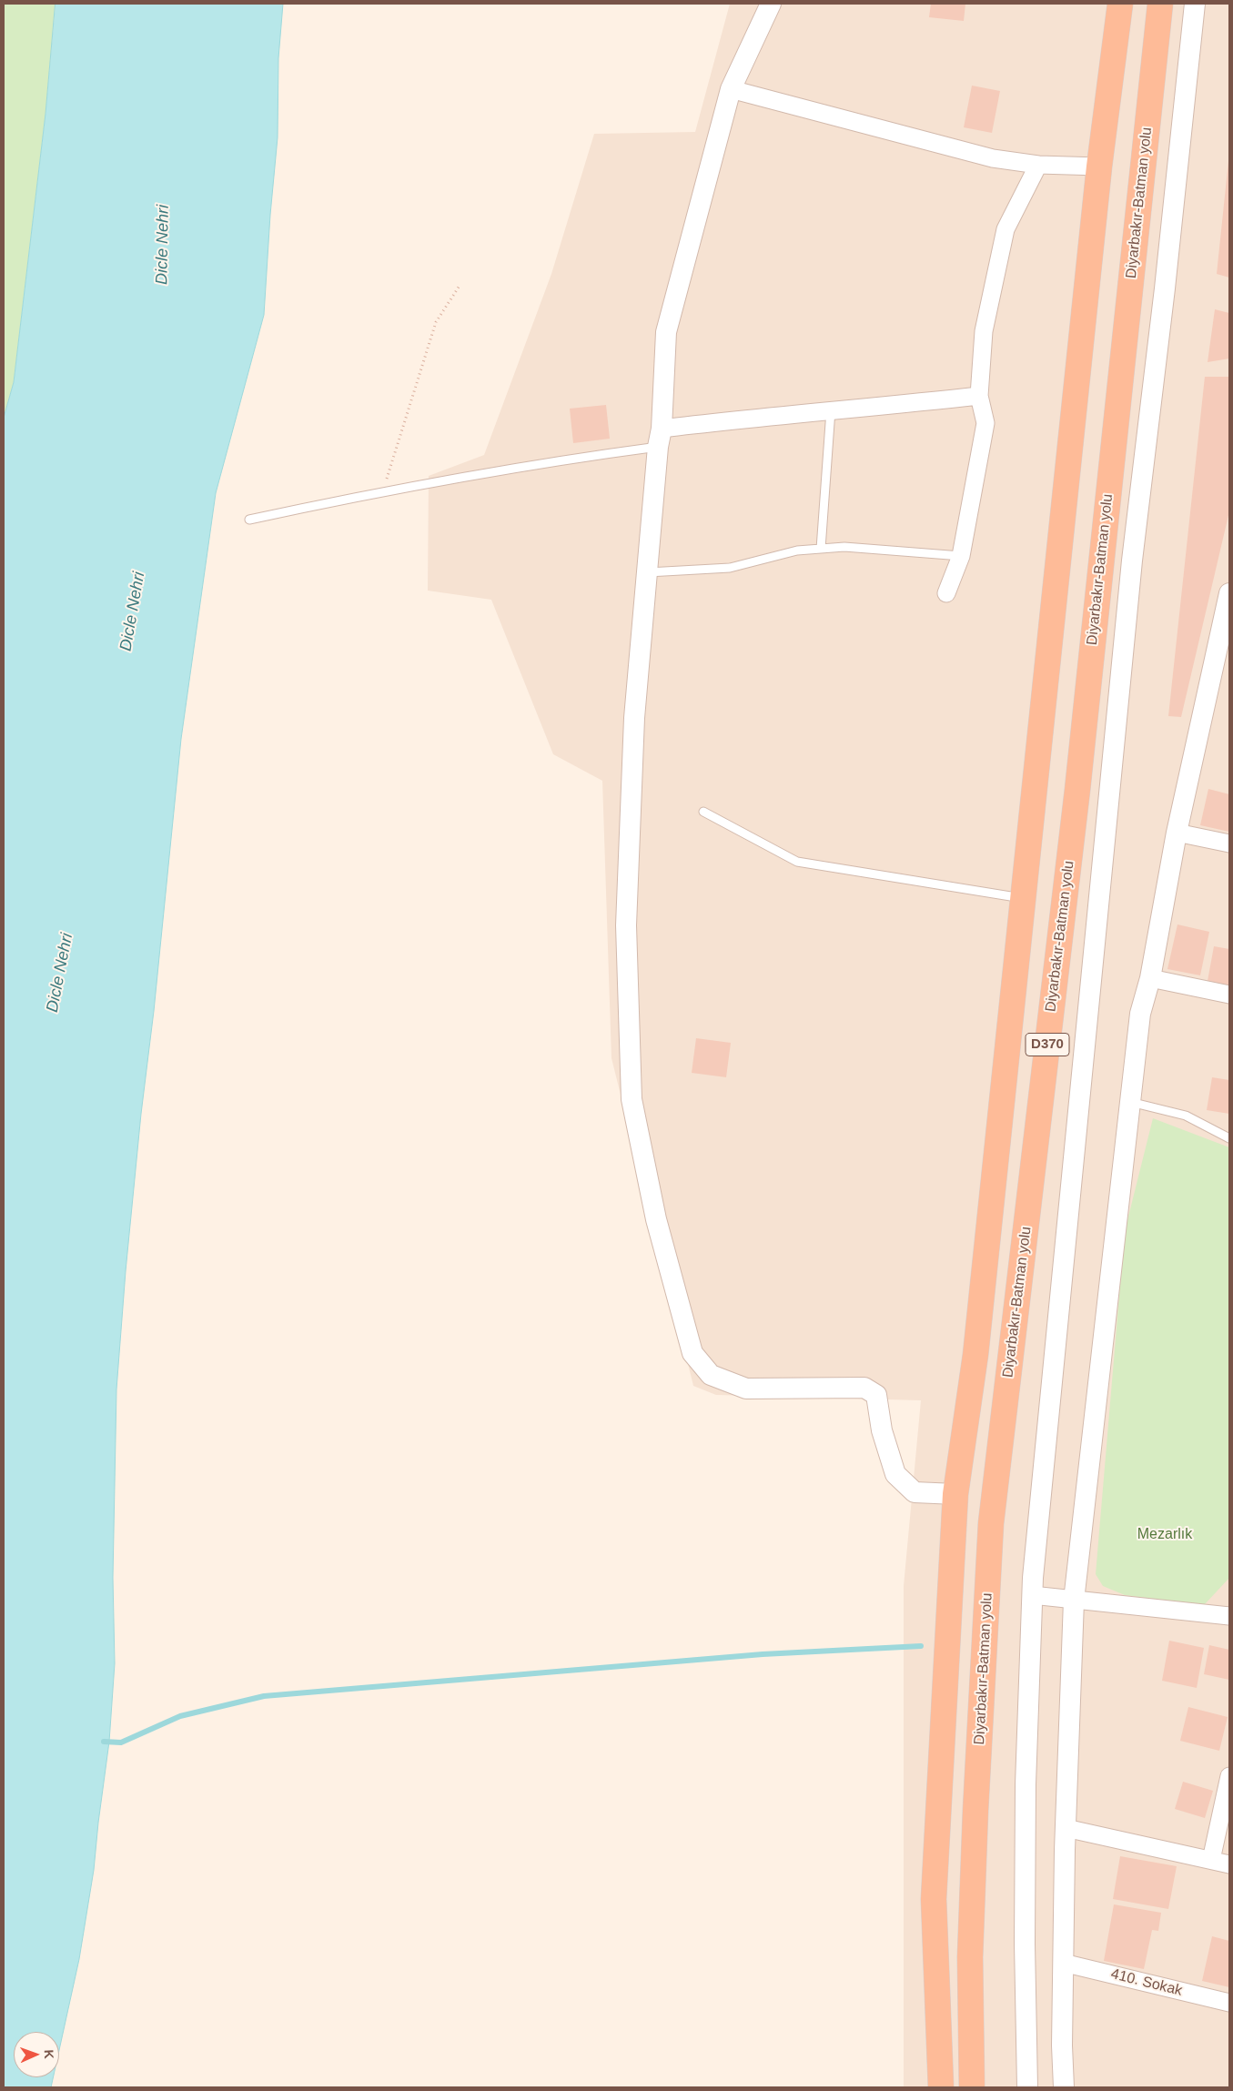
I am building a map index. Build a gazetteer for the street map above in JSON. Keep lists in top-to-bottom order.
{
  "streets": {
    "highway": ["Diyarbakır-Batman yolu", "D370"],
    "street": ["410. Sokak"]
  },
  "water": ["Dicle Nehri"],
  "parks": ["Mezarlık"],
  "north": "right"
}
